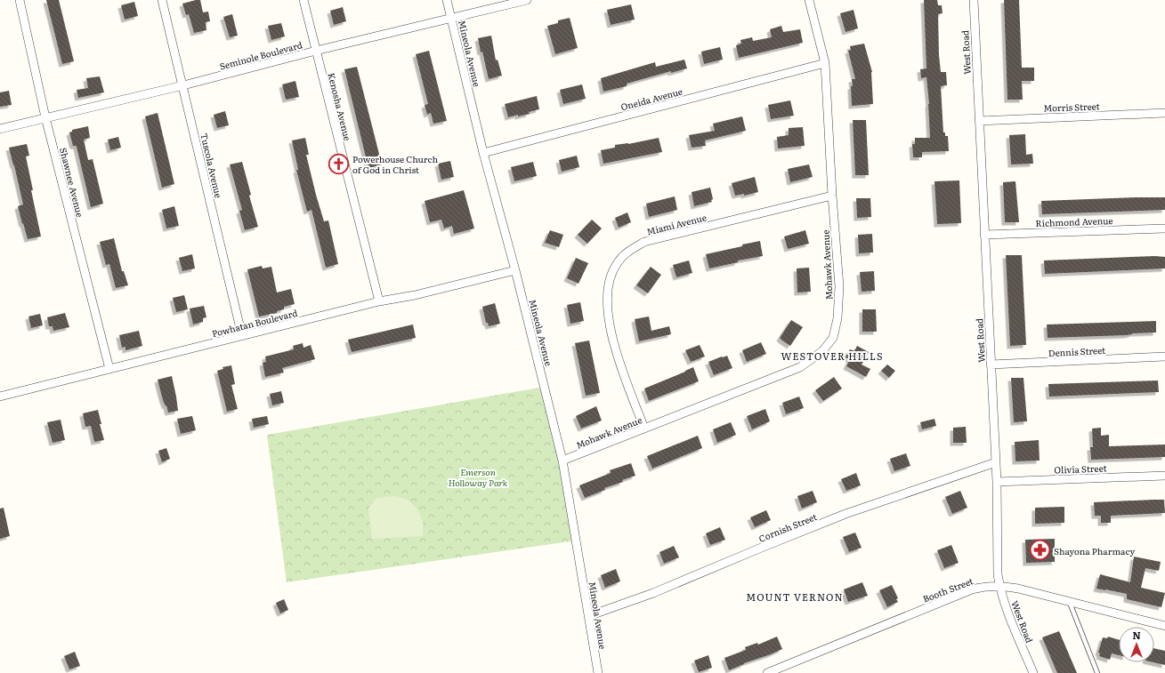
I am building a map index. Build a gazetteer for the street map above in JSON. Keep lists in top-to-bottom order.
{
  "streets": {
    "street": [
      "West Road",
      "Mineola Avenue",
      "Seminole Boulevard",
      "Oneida Avenue",
      "Kenosha Avenue",
      "Morris Street",
      "Tuscola Avenue",
      "Shawnee Avenue",
      "Richmond Avenue",
      "Miami Avenue",
      "Mohawk Avenue",
      "Powhatan Boulevard",
      "Dennis Street",
      "Olivia Street",
      "Cornish Street",
      "Booth Street"
    ]
  },
  "crossings": [
    ["West Road", "Morris Street"],
    ["West Road", "Richmond Avenue"],
    ["West Road", "Dennis Street"],
    ["West Road", "Olivia Street"],
    ["West Road", "Cornish Street"],
    ["West Road", "Booth Street"],
    ["Mineola Avenue", "Seminole Boulevard"],
    ["Mineola Avenue", "Oneida Avenue"],
    ["Mineola Avenue", "Mohawk Avenue"],
    ["Mineola Avenue", "Powhatan Boulevard"],
    ["Mineola Avenue", "Cornish Street"],
    ["Seminole Boulevard", "Kenosha Avenue"],
    ["Seminole Boulevard", "Tuscola Avenue"],
    ["Seminole Boulevard", "Shawnee Avenue"],
    ["Oneida Avenue", "Mohawk Avenue"],
    ["Kenosha Avenue", "Powhatan Boulevard"],
    ["Tuscola Avenue", "Powhatan Boulevard"],
    ["Shawnee Avenue", "Powhatan Boulevard"],
    ["Miami Avenue", "Mohawk Avenue"]
  ],
  "districts": ["WESTOVER HILLS", "MOUNT VERNON"],
  "parks": ["Emerson Holloway Park"],
  "places": {
    "church": ["Powerhouse Church of God in Christ"],
    "pharmacy": ["Shayona Pharmacy"]
  },
  "north": "top"
}
